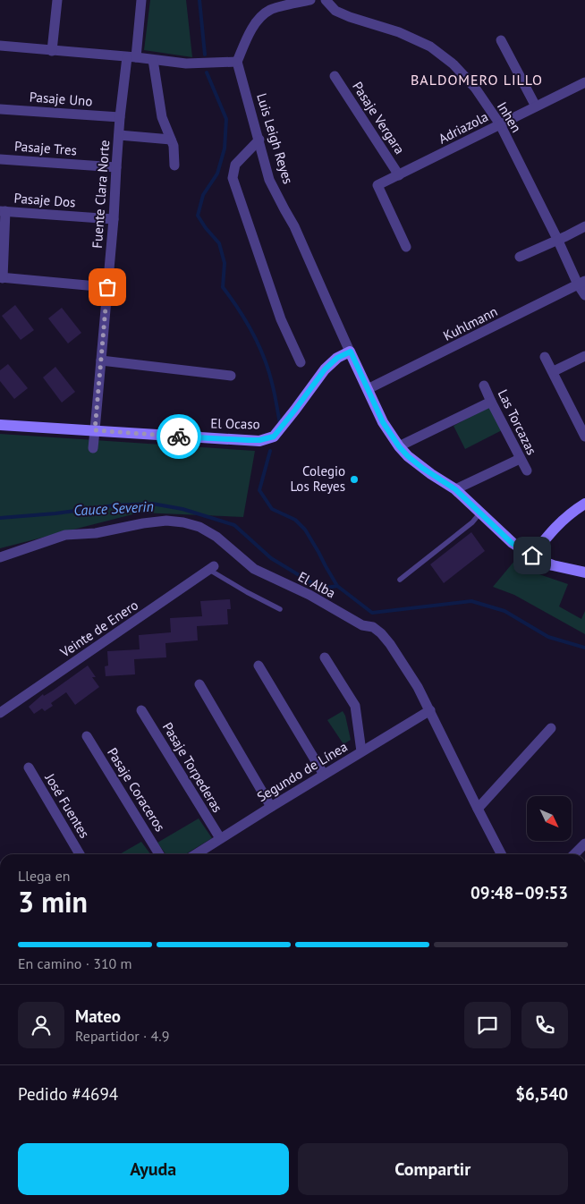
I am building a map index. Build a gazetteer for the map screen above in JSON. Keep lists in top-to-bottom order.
{
  "streets": {
    "street": [
      "Pasaje Uno",
      "Inhen",
      "Pasaje Vergara",
      "Adriazola",
      "Luis Leigh Reyes",
      "Pasaje Tres",
      "Fuente Clara Norte",
      "Pasaje Dos",
      "Kuhlmann",
      "Las Torcazas",
      "El Ocaso",
      "El Alba",
      "Veinte de Enero",
      "Pasaje Torpederas",
      "Segundo de Línea",
      "Pasaje Coraceros",
      "José Fuentes"
    ]
  },
  "crossings": [
    ["Pasaje Uno", "Fuente Clara Norte"],
    ["Inhen", "Adriazola"],
    ["Inhen", "Kuhlmann"],
    ["Pasaje Vergara", "Adriazola"],
    ["Luis Leigh Reyes", "Kuhlmann"],
    ["Luis Leigh Reyes", "El Ocaso"],
    ["Pasaje Tres", "Fuente Clara Norte"],
    ["Fuente Clara Norte", "Pasaje Dos"],
    ["Fuente Clara Norte", "El Ocaso"],
    ["El Alba", "Segundo de Línea"],
    ["Pasaje Torpederas", "Segundo de Línea"]
  ],
  "districts": ["BALDOMERO LILLO"],
  "water": ["Cauce Severin"],
  "places": ["Colegio Los Reyes"],
  "north": "bottom right",
  "page": {
    "heading": ["3 min", "Llega en", "09:48–09:53"],
    "panel": [
      "Mateo",
      "Repartidor · 4.9",
      "Pedido #4694",
      "$6,540"
    ],
    "bar": "En camino · 310 m",
    "buttons": ["Ayuda", "Compartir"]
  }
}
